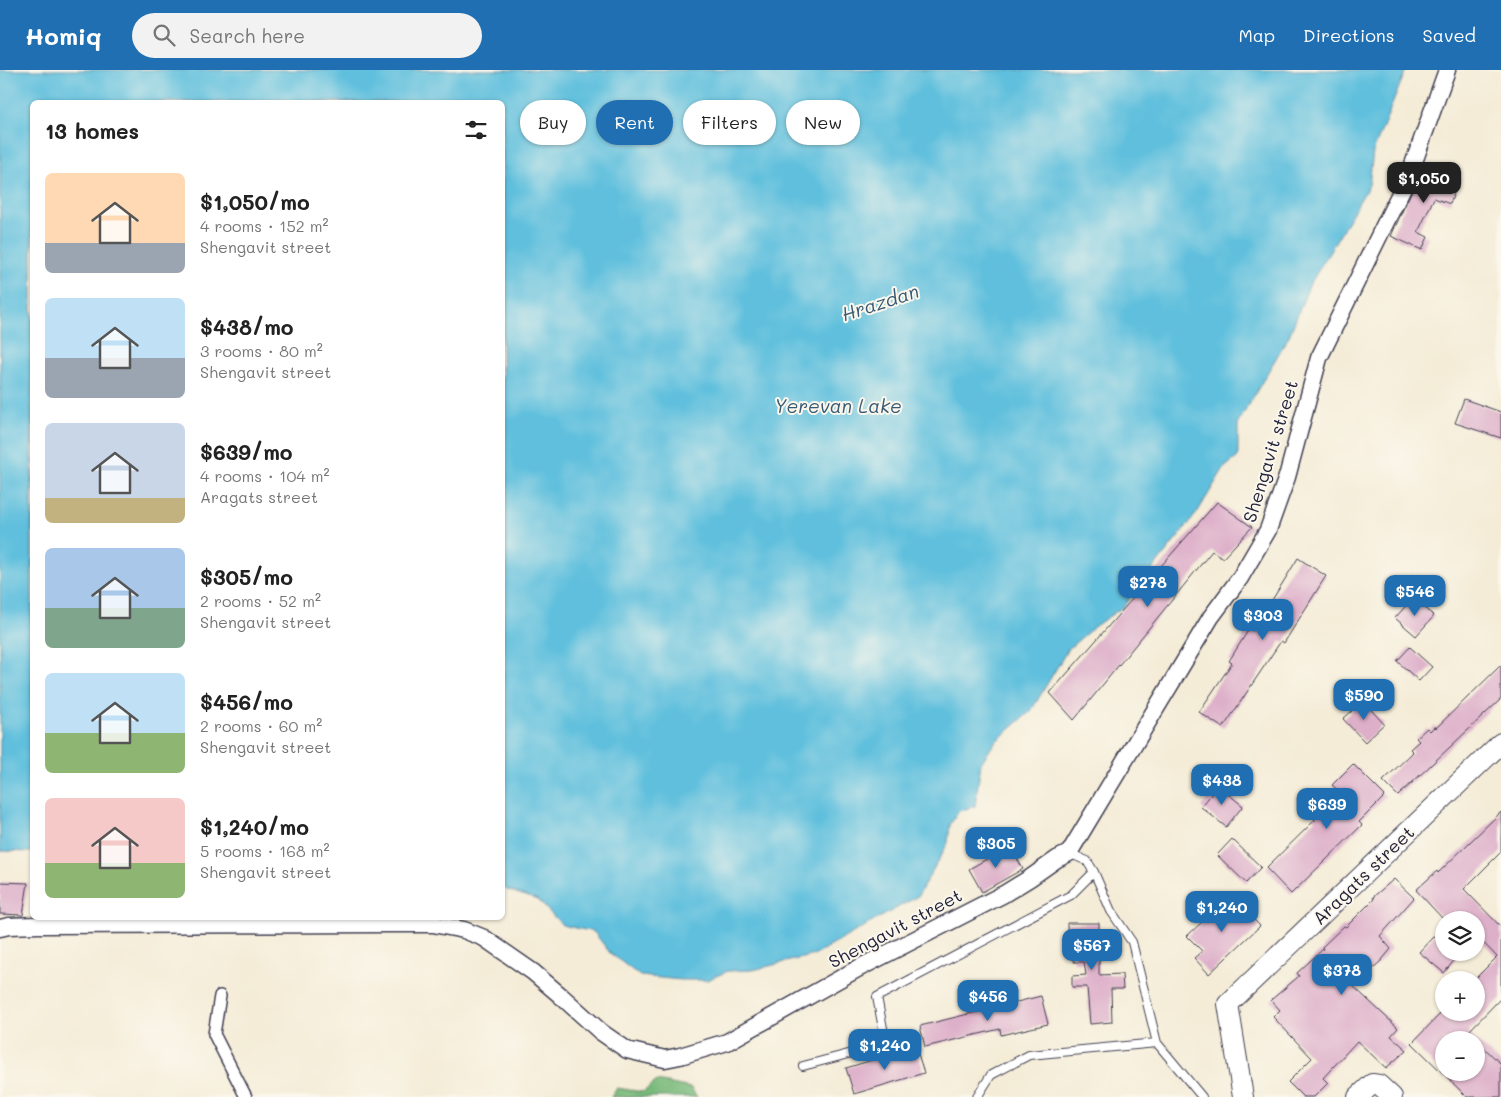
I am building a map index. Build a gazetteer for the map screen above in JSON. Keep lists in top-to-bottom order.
{
  "streets": {
    "street": ["Shengavit street", "Aragats street"]
  },
  "water": ["Hrazdan", "Yerevan Lake"],
  "page": {
    "header": "Homiq",
    "search": "Search here",
    "nav": ["Map", "Directions", "Saved"],
    "chip": [
      "Buy",
      "Rent",
      "Filters",
      "New"
    ],
    "heading": "13 homes",
    "list": [
      {
        "name": "$1,050/mo",
        "note": "4 rooms · 152 m² · Shengavit street"
      },
      {
        "name": "$438/mo",
        "note": "3 rooms · 80 m² · Shengavit street"
      },
      {
        "name": "$639/mo",
        "note": "4 rooms · 104 m² · Aragats street"
      },
      {
        "name": "$305/mo",
        "note": "2 rooms · 52 m² · Shengavit street"
      },
      {
        "name": "$456/mo",
        "note": "2 rooms · 60 m² · Shengavit street"
      },
      {
        "name": "$1,240/mo",
        "note": "5 rooms · 168 m² · Shengavit street"
      }
    ],
    "price": [
      "$1,050",
      "$278",
      "$546",
      "$303",
      "$590",
      "$438",
      "$639",
      "$305",
      "$1,240",
      "$567",
      "$378",
      "$456",
      "$1,240"
    ],
    "map_buttons": ["+", "−"]
  }
}
